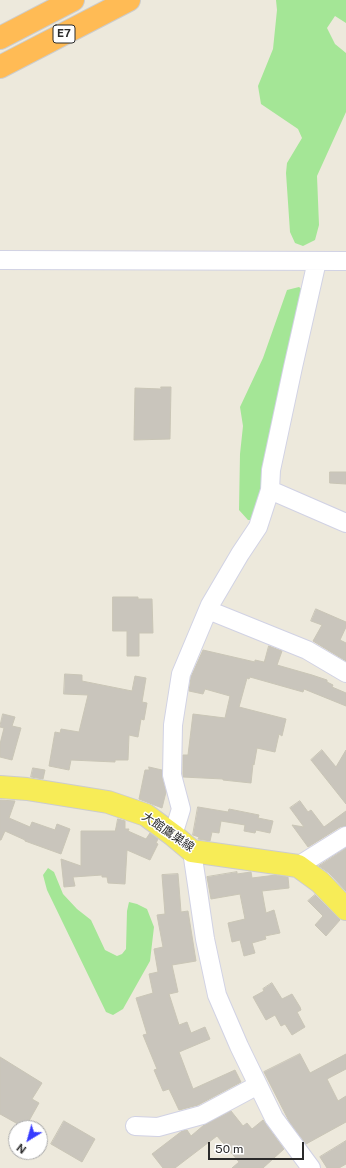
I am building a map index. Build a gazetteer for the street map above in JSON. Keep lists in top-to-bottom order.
{
  "streets": {
    "highway": ["E7"],
    "main road": ["大館鷹巣線"]
  },
  "scale_bar": "50 m",
  "north": "bottom left"
}
